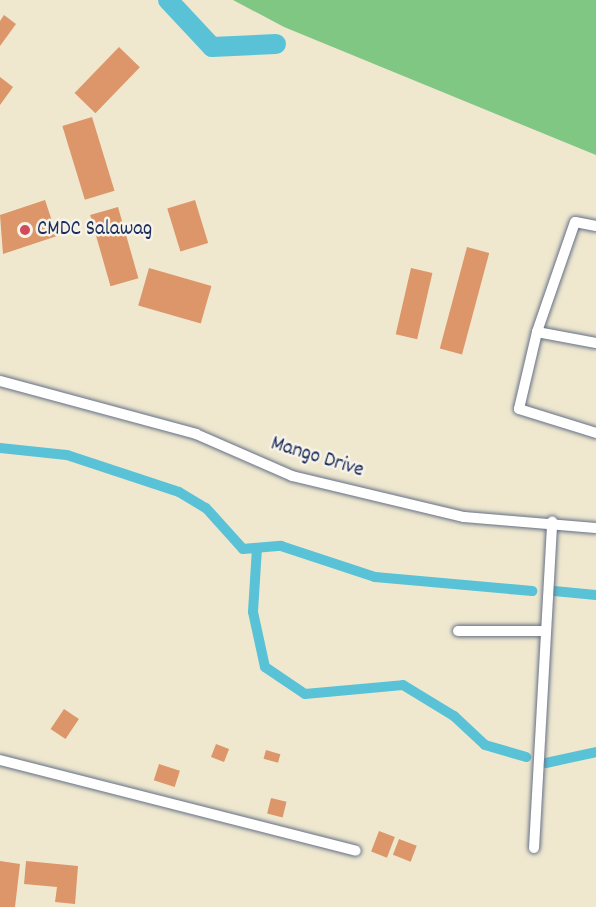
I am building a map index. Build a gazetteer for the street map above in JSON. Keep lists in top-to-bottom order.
{
  "streets": {
    "street": ["Mango Drive"]
  },
  "places": ["CMDC Salawag"]
}
